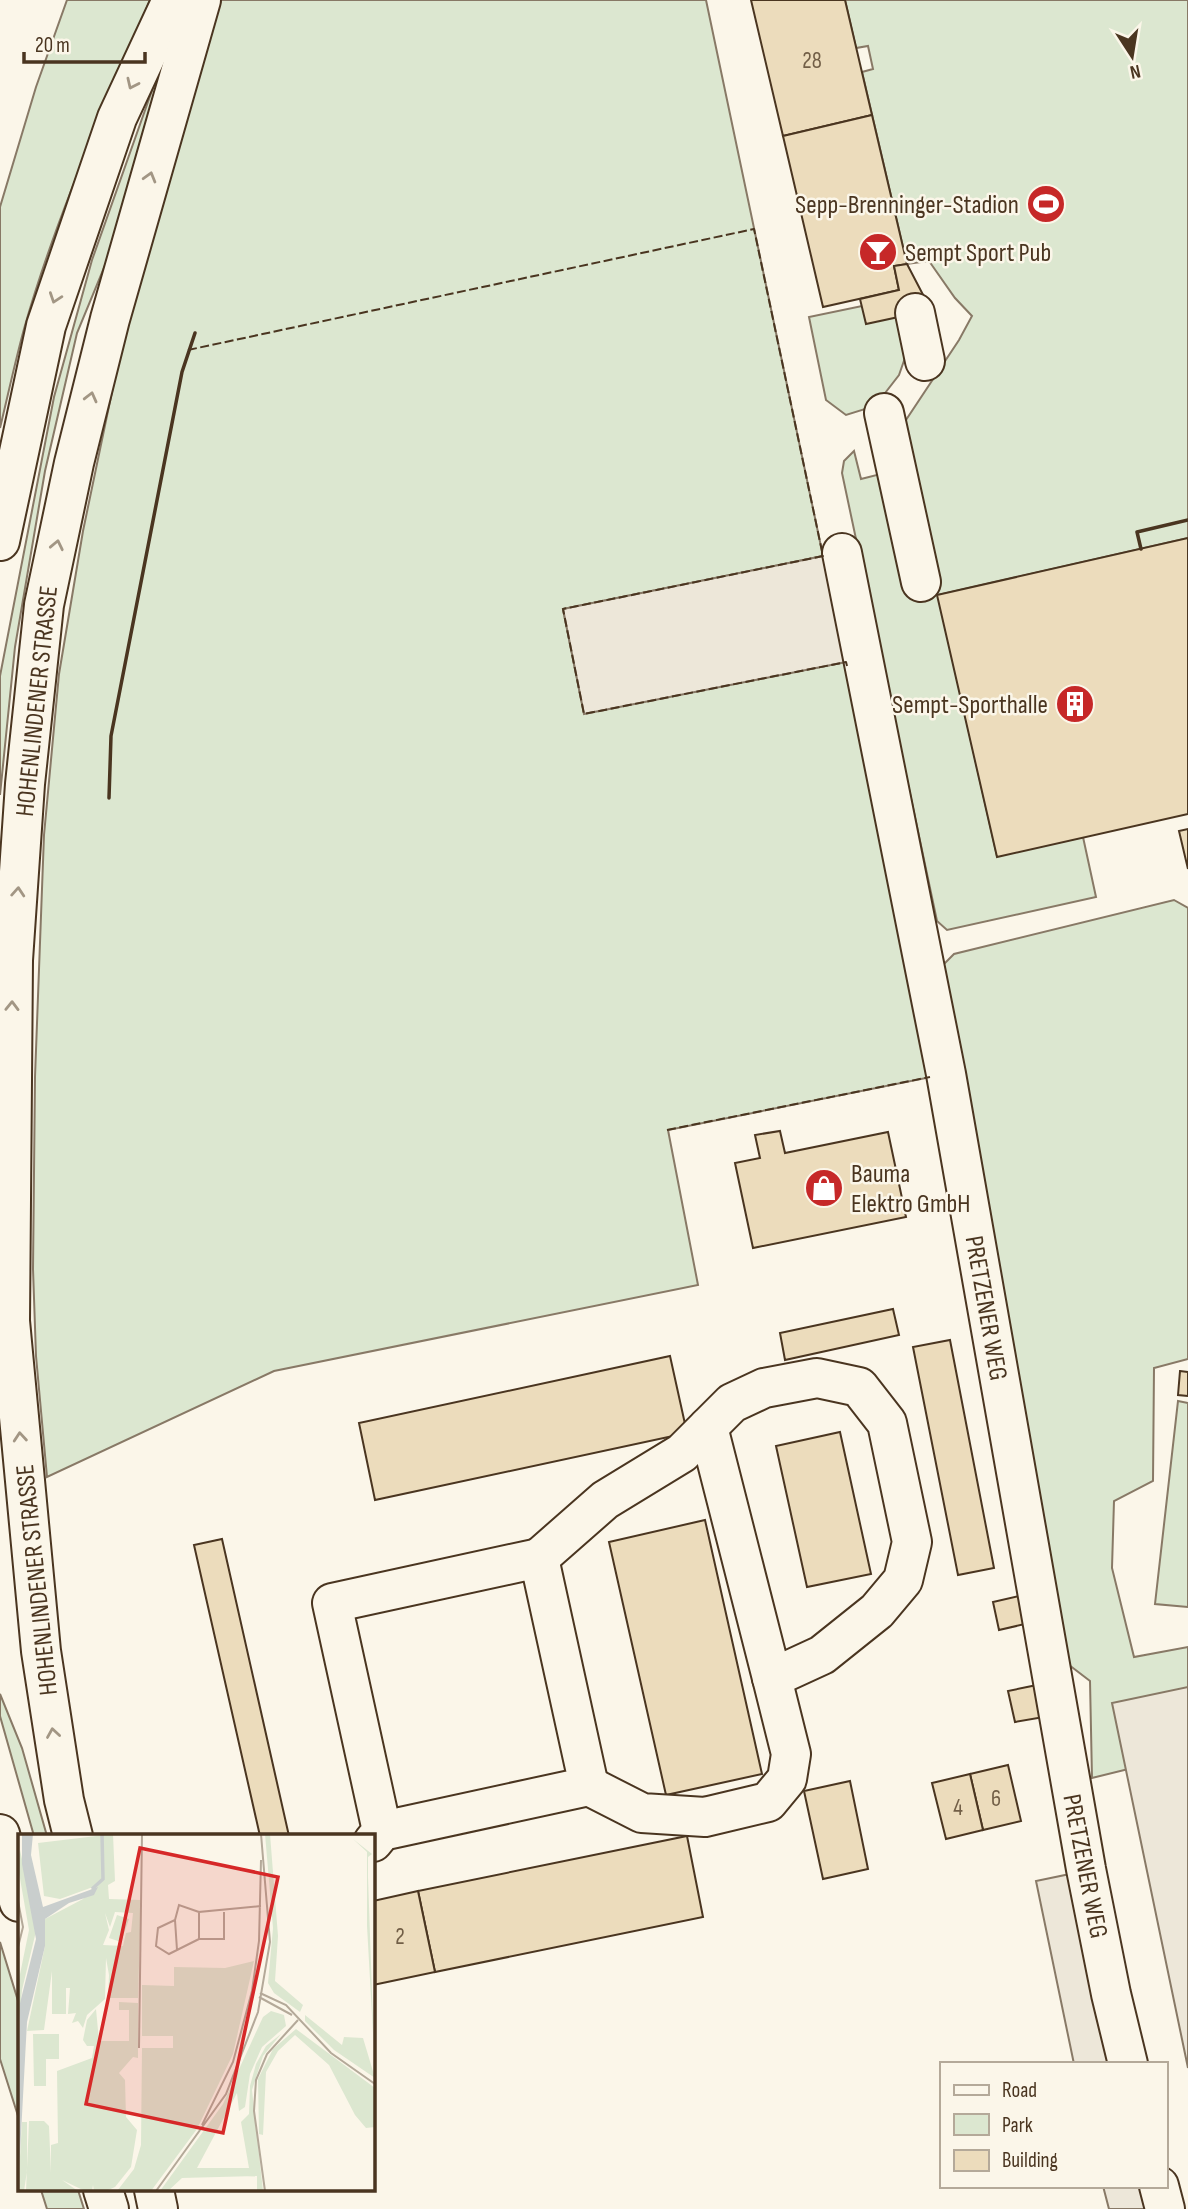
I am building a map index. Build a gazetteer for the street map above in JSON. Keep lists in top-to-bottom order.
{
  "streets": {
    "main road": ["HOHENLINDENER STRASSE", "PRETZENER WEG"]
  },
  "places": {
    "sports": ["Sepp-Brenninger-Stadion"],
    "bar": ["Sempt Sport Pub"],
    "building": ["Sempt-Sporthalle"],
    "shop": ["Bauma Elektro GmbH"]
  },
  "house_numbers": [
    "28",
    "6",
    "4",
    "2"
  ],
  "legend": ["Road", "Park", "Building"],
  "scale_bar": "20 m",
  "north": "bottom"
}
